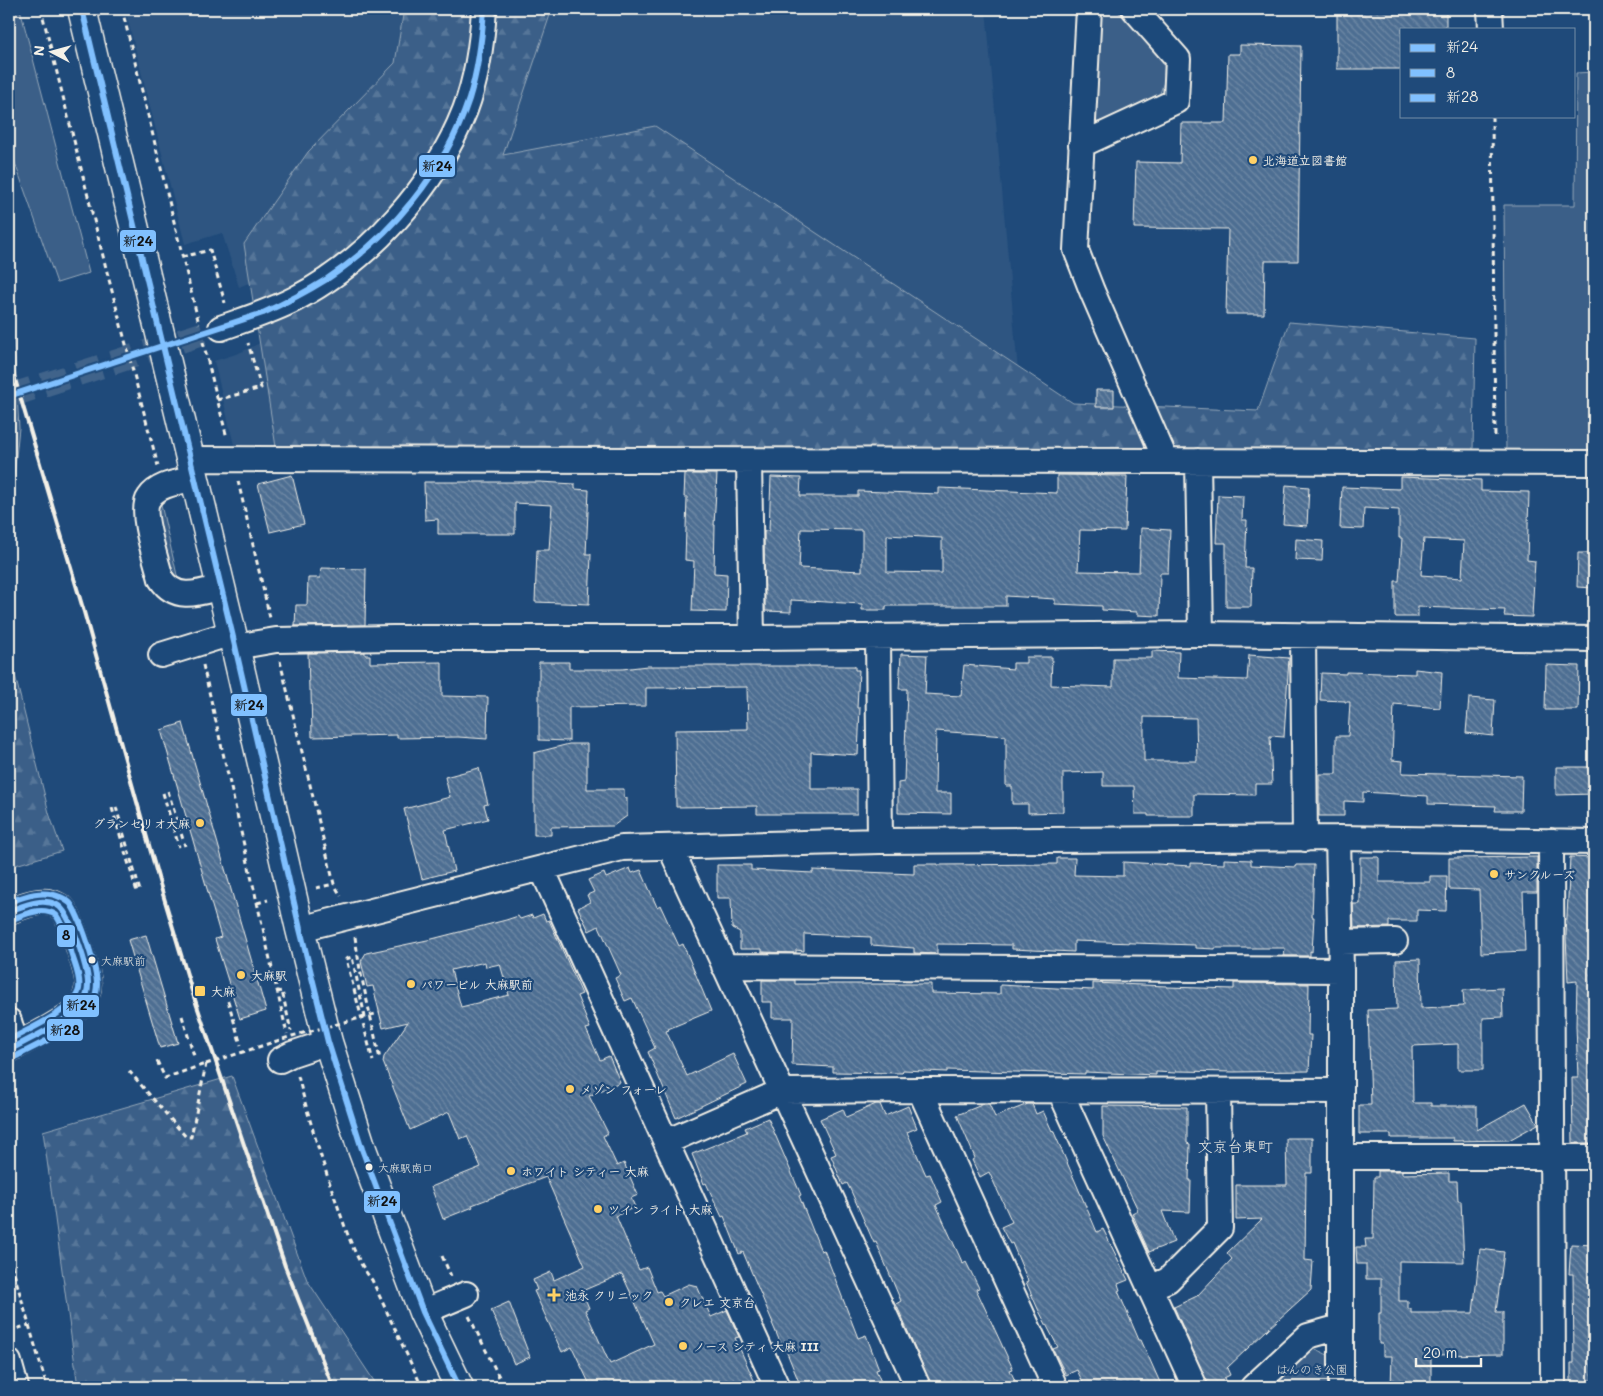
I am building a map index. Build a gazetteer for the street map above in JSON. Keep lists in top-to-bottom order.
{
  "districts": ["文京台東町"],
  "parks": ["はんのき公園"],
  "places": {
    "other": [
      "北海道立図書館",
      "グランセリオ大麻",
      "サンクルーズ",
      "大麻駅前",
      "大麻駅",
      "パワービル 大麻駅前",
      "メゾン フォーレ",
      "大麻駅南口",
      "ホワイト シティー 大麻",
      "ツイン ライト 大麻",
      "クレエ 文京台",
      "ノース シティ 大麻 III"
    ],
    "transit": ["大麻"],
    "health": ["池永 クリニック"]
  },
  "lines": ["transit line 新24", "transit line 新28", "transit line 8"],
  "legend": ["新24", "8", "新28"],
  "scale_bar": "20 m",
  "north": "left"
}
